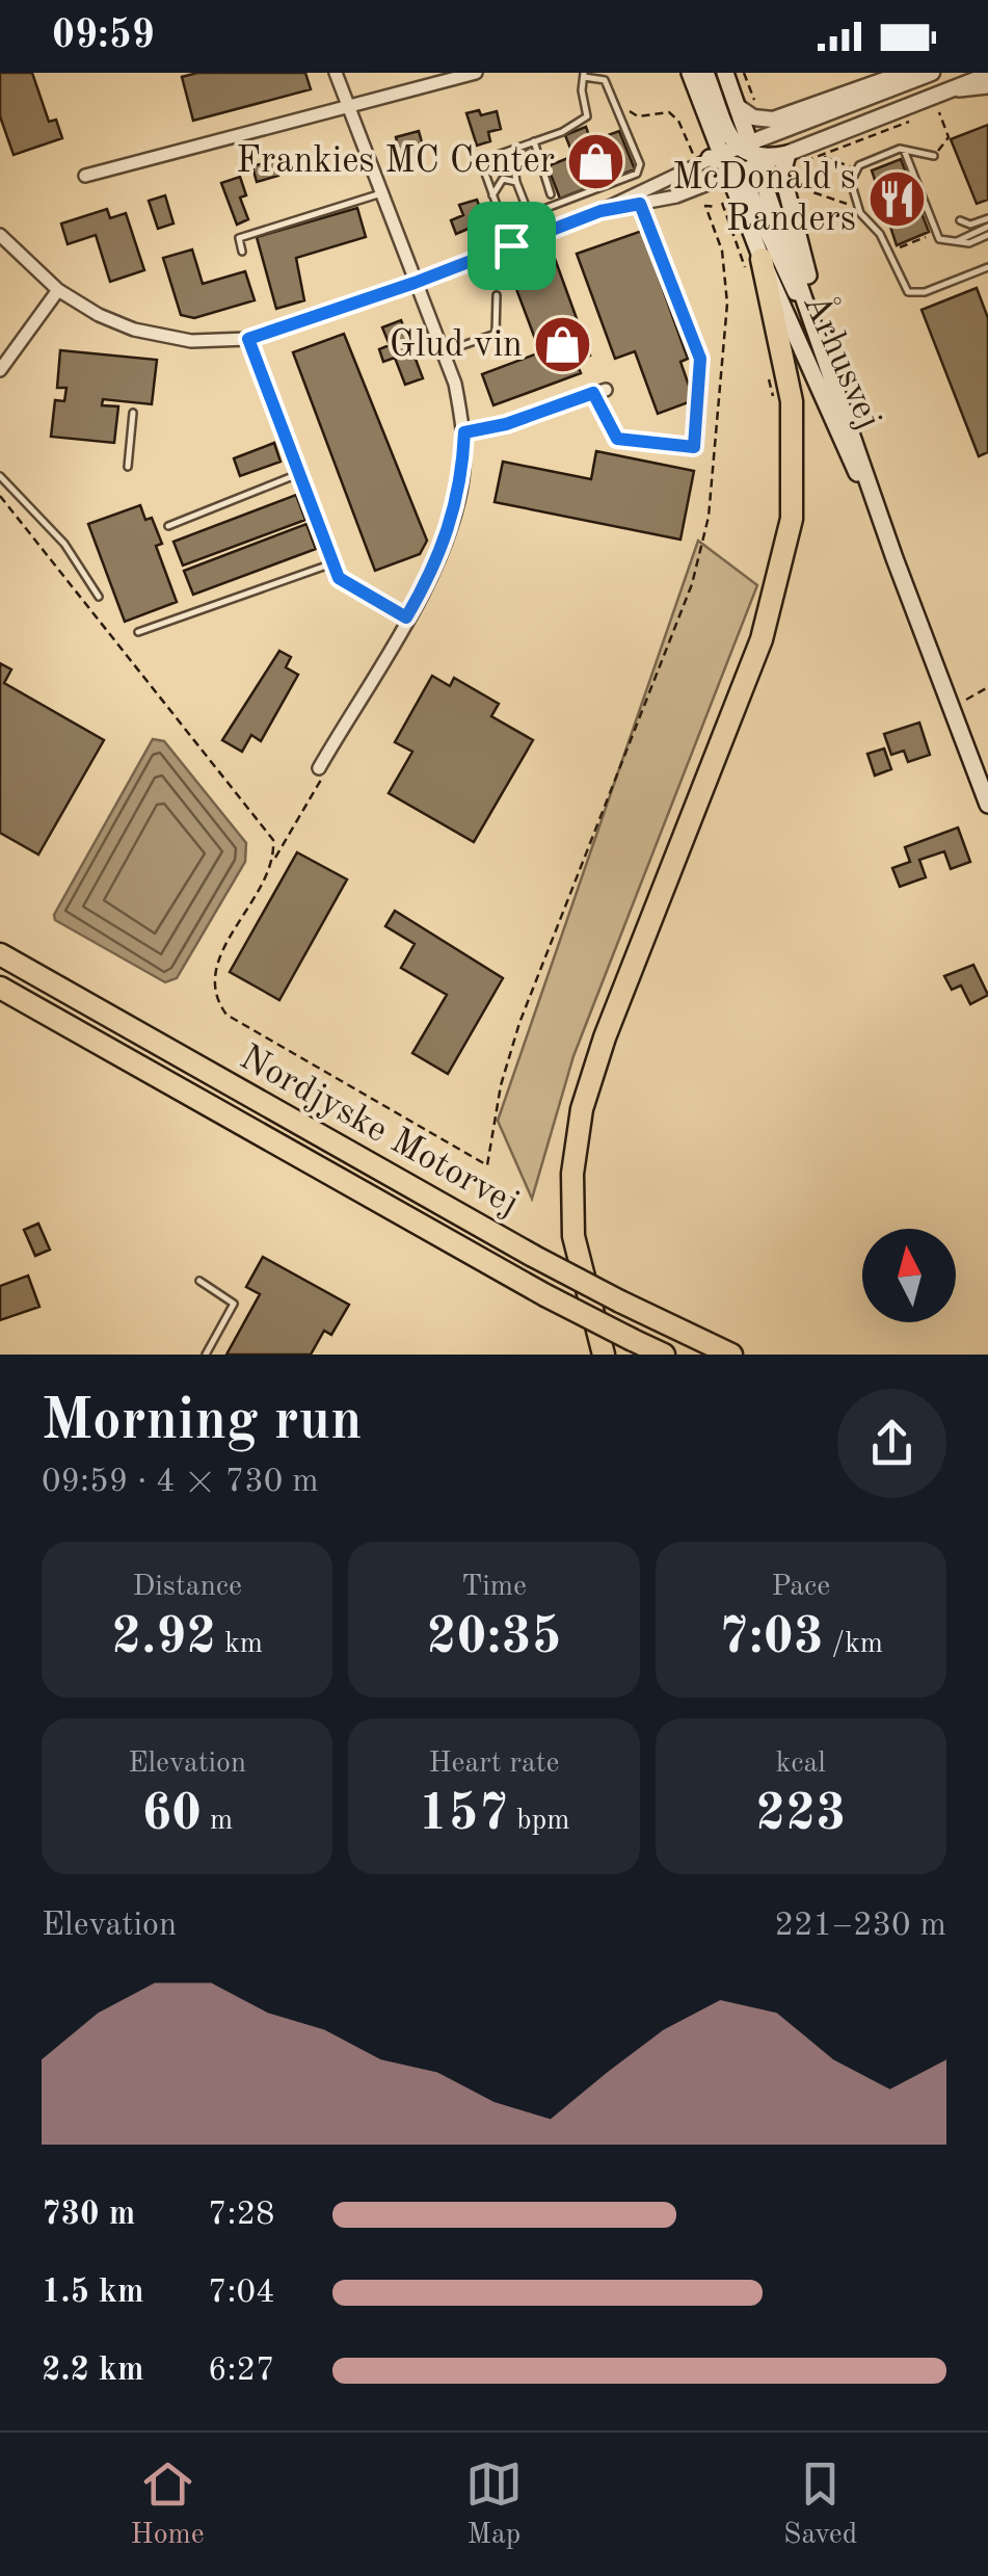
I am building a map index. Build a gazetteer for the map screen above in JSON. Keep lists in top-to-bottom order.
{
  "streets": {
    "highway": ["Nordjyske Motorvej"],
    "main road": ["Århusvej"]
  },
  "places": {
    "shop": ["Frankies MC Center", "Glud vin"],
    "restaurant": ["McDonald's Randers"]
  },
  "north": "top",
  "page": {
    "status": "09:59",
    "heading": ["Morning run", "09:59 · 4 × 730 m"],
    "stats": [
      ["Distance", "2.92 km"],
      ["Time", "20:35"],
      ["Pace", "7:03 /km"],
      ["Elevation", "60 m"],
      ["Heart rate", "157 bpm"],
      ["kcal", "223"]
    ],
    "chart": ["Elevation", "221–230 m"],
    "list": [
      {
        "name": "730 m",
        "note": "7:28"
      },
      {
        "name": "1.5 km",
        "note": "7:04"
      },
      {
        "name": "2.2 km",
        "note": "6:27"
      }
    ],
    "tabs": ["Home", "Map", "Saved"]
  }
}
